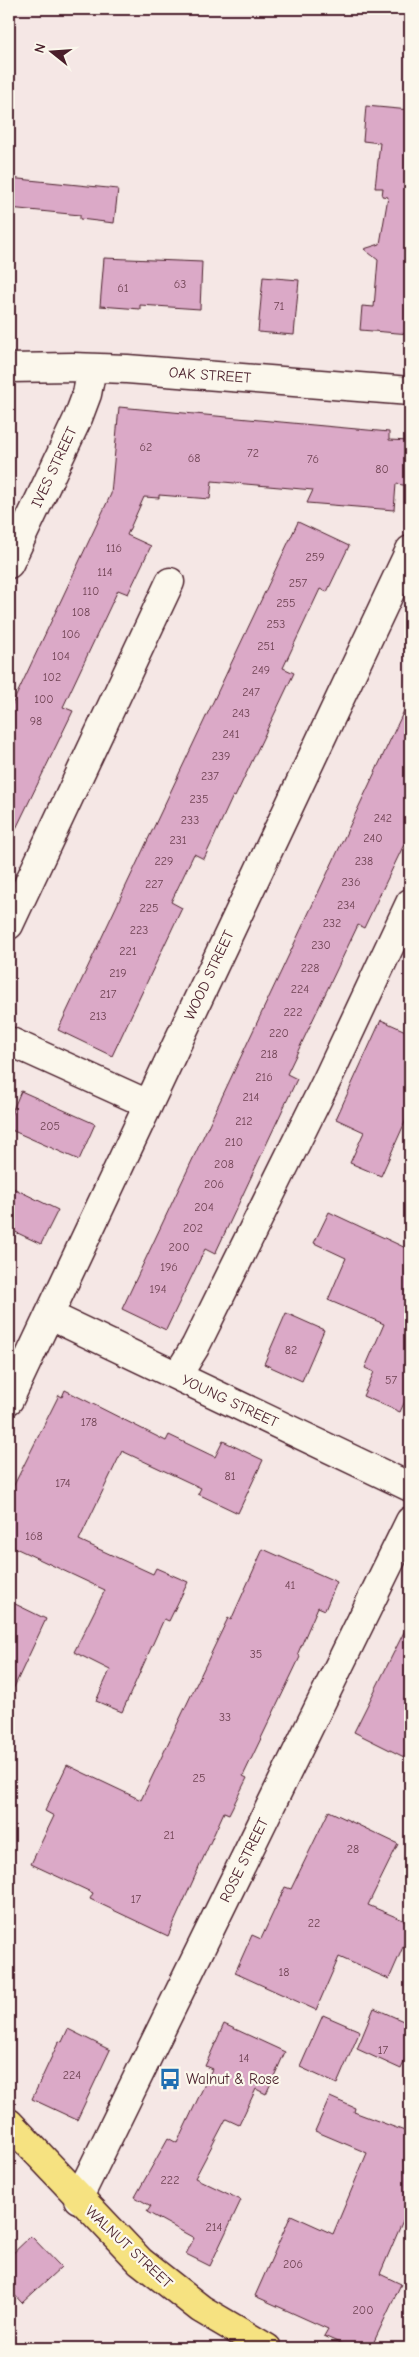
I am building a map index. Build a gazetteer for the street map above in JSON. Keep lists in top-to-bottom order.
{
  "streets": {
    "main road": ["WALNUT STREET"],
    "street": [
      "OAK STREET",
      "IVES STREET",
      "WOOD STREET",
      "YOUNG STREET",
      "ROSE STREET"
    ]
  },
  "crossings": [
    ["OAK STREET", "IVES STREET"],
    ["WOOD STREET", "YOUNG STREET"],
    ["ROSE STREET", "WALNUT STREET"]
  ],
  "places": {
    "bus stop": ["Walnut & Rose"]
  },
  "house_numbers": [
    "63",
    "61",
    "71",
    "62",
    "72",
    "68",
    "76",
    "80",
    "116",
    "259",
    "114",
    "257",
    "110",
    "255",
    "108",
    "253",
    "106",
    "251",
    "104",
    "249",
    "102",
    "247",
    "100",
    "243",
    "98",
    "241",
    "239",
    "237",
    "235",
    "242",
    "233",
    "240",
    "231",
    "229",
    "238",
    "236",
    "227",
    "234",
    "225",
    "232",
    "223",
    "230",
    "221",
    "228",
    "219",
    "224",
    "217",
    "222",
    "213",
    "220",
    "218",
    "216",
    "214",
    "212",
    "205",
    "210",
    "208",
    "206",
    "204",
    "202",
    "200",
    "196",
    "194",
    "82",
    "57",
    "178",
    "81",
    "174",
    "168",
    "41",
    "35",
    "33",
    "25",
    "21",
    "28",
    "17",
    "22",
    "18",
    "17",
    "14",
    "224",
    "222",
    "214",
    "206",
    "200"
  ],
  "north": "left"
}
